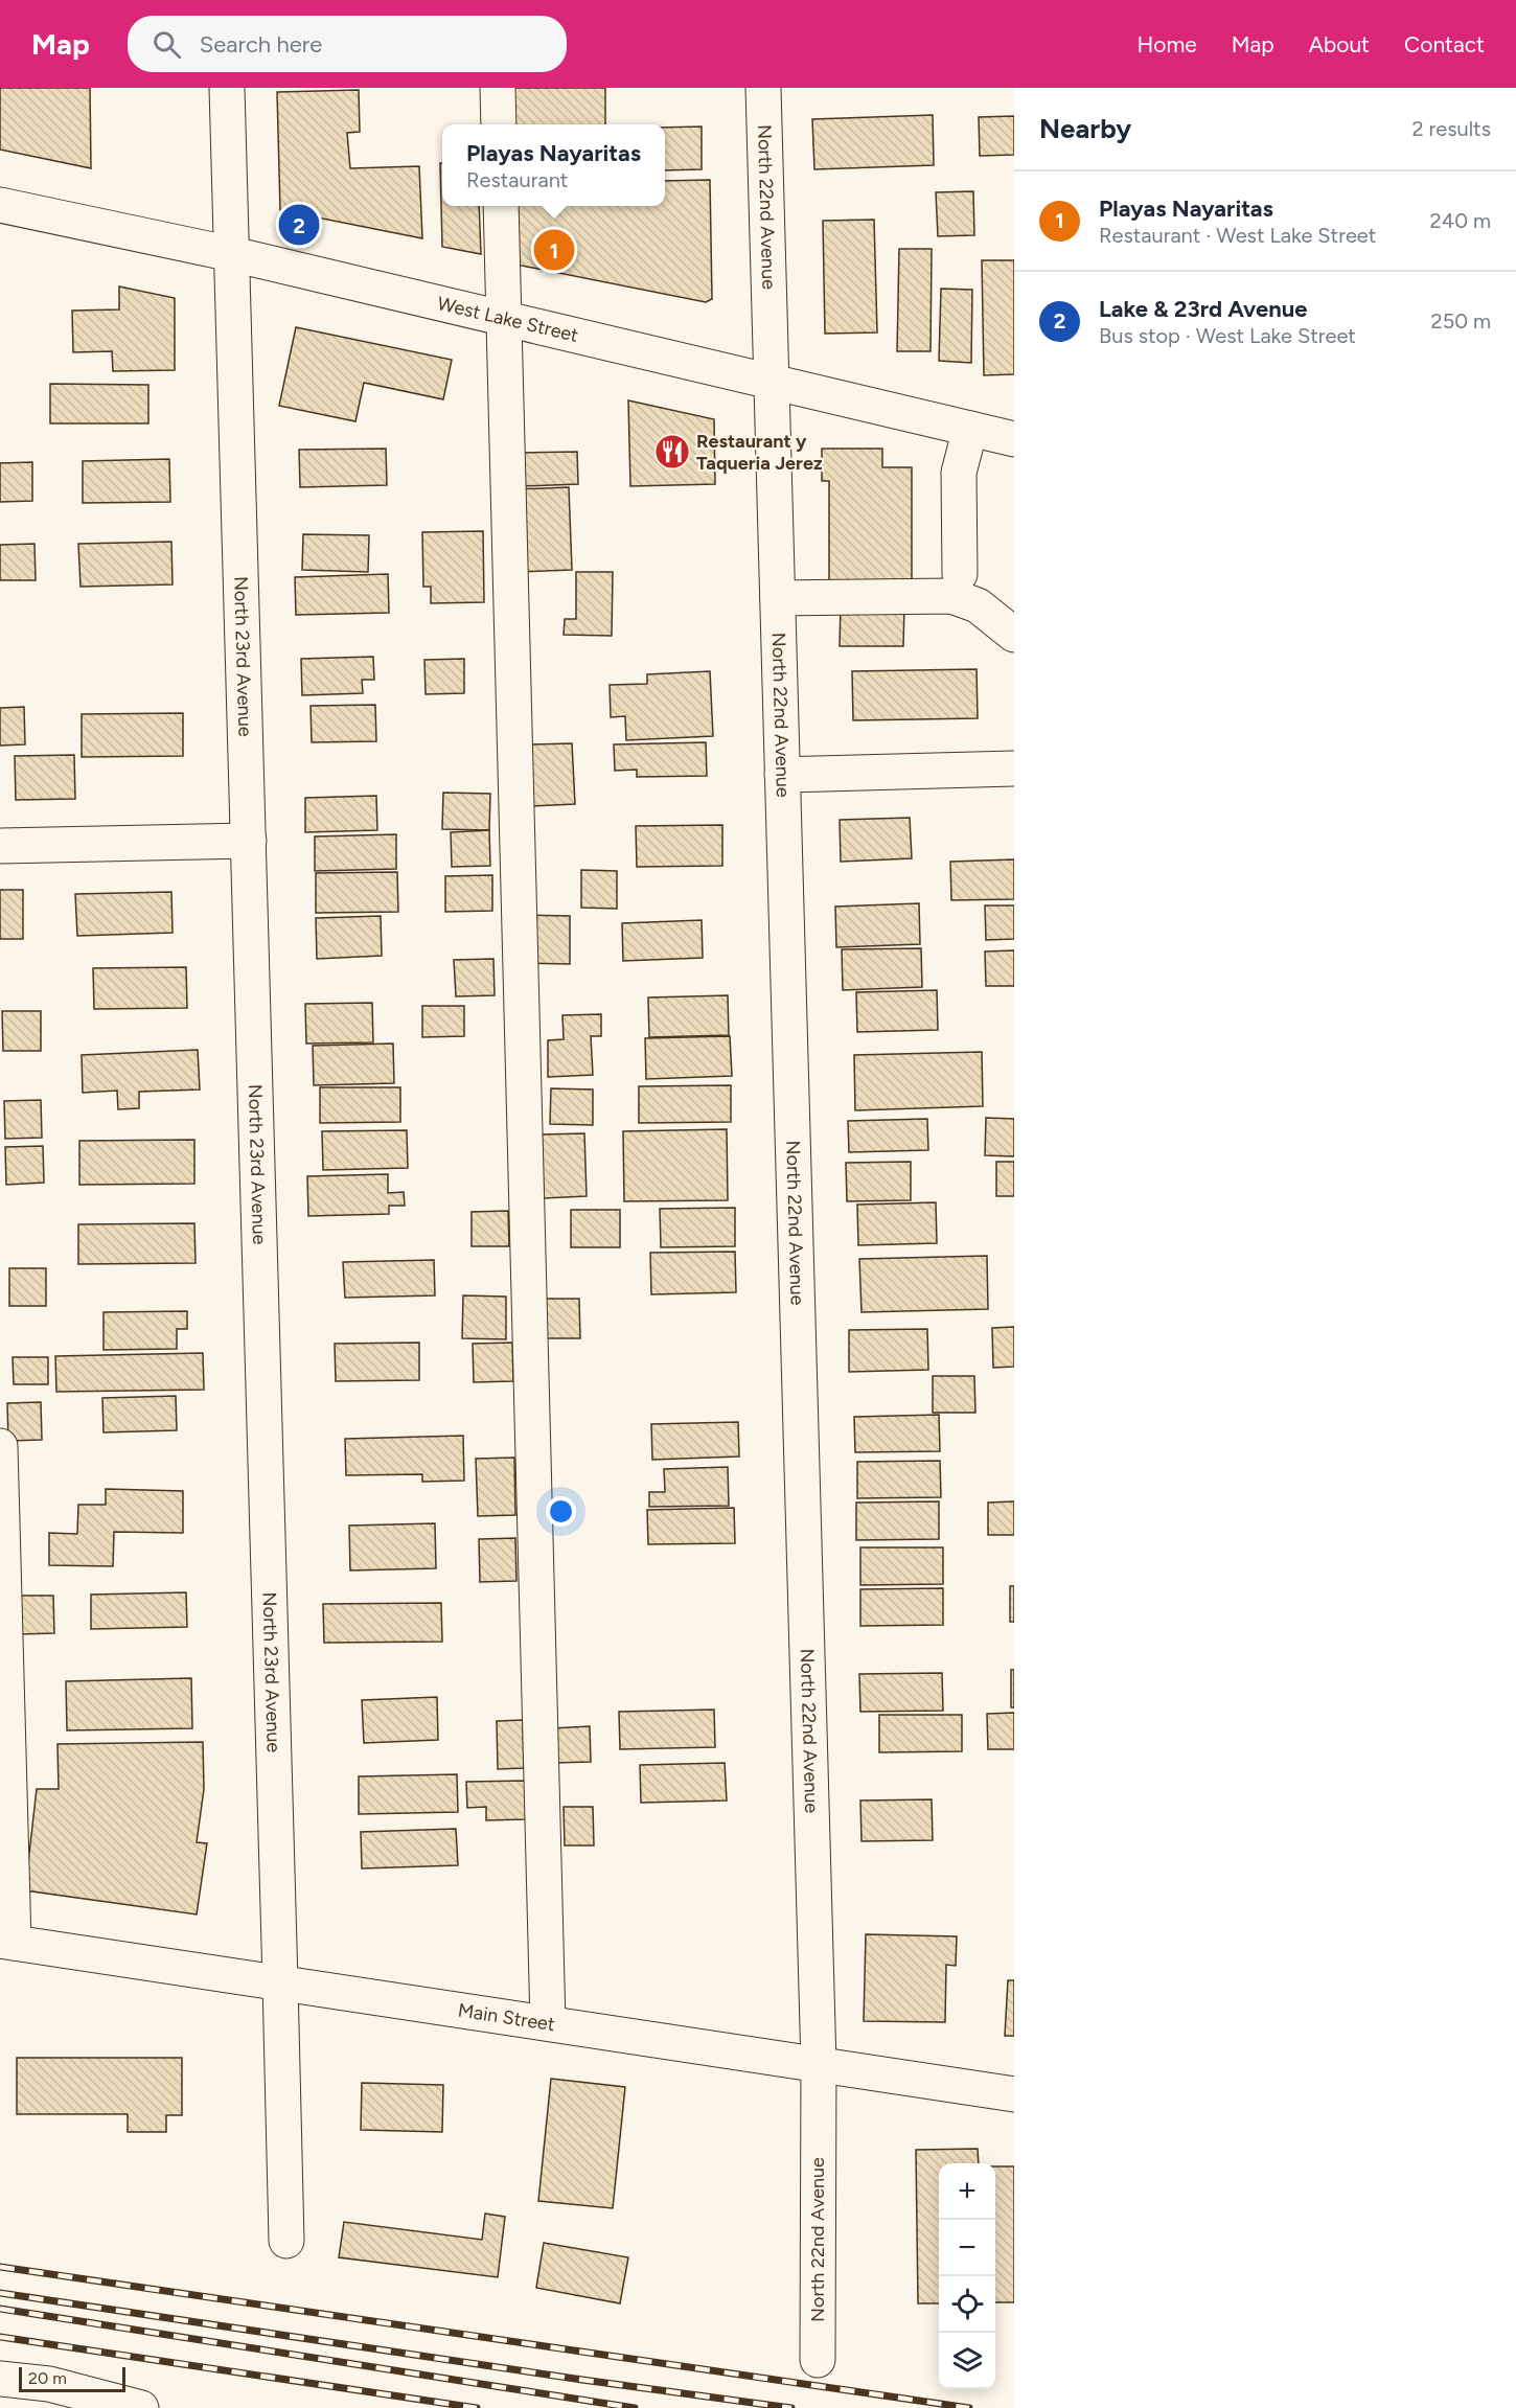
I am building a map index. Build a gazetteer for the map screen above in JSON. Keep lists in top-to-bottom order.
{
  "streets": {
    "street": [
      "North 22nd Avenue",
      "West Lake Street",
      "North 23rd Avenue",
      "Main Street"
    ]
  },
  "crossings": [
    ["North 22nd Avenue", "West Lake Street"],
    ["North 22nd Avenue", "Main Street"],
    ["West Lake Street", "North 23rd Avenue"],
    ["North 23rd Avenue", "Main Street"]
  ],
  "places": {
    "restaurant": ["Restaurant y Taqueria Jerez"]
  },
  "scale_bar": "20 m",
  "page": {
    "header": "Map",
    "search": "Search here",
    "nav": [
      "Home",
      "Map",
      "About",
      "Contact"
    ],
    "heading": ["Nearby", "2 results"],
    "popup": ["Playas Nayaritas", "Restaurant"],
    "list": [
      {
        "mark": "1",
        "name": "Playas Nayaritas",
        "note": "Restaurant · West Lake Street",
        "value": "240 m"
      },
      {
        "mark": "2",
        "name": "Lake & 23rd Avenue",
        "note": "Bus stop · West Lake Street",
        "value": "250 m"
      }
    ],
    "pins": ["2", "1"],
    "map_buttons": ["+", "−"],
    "scale": "20 m"
  }
}
